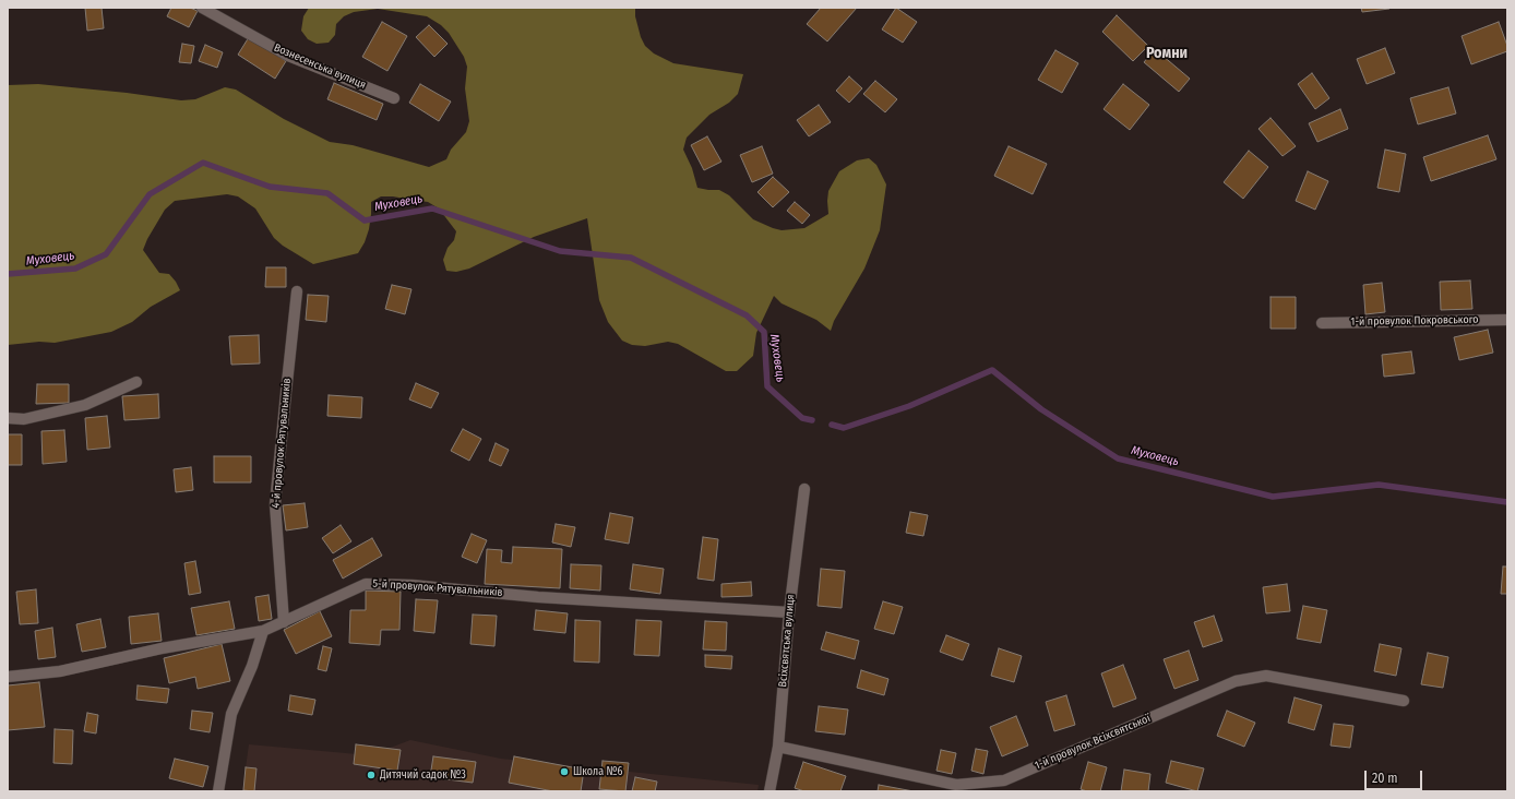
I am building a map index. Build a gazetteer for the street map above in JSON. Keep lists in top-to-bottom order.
{
  "streets": {
    "street": [
      "Вознесенська вулиця",
      "1-й провулок Покровського",
      "4-й провулок Рятувальників",
      "5-й провулок Рятувальників",
      "Всіхсвятська вулиця",
      "1-й провулок Всіхсвятської"
    ]
  },
  "crossings": [
    ["4-й провулок Рятувальників", "5-й провулок Рятувальників"],
    ["5-й провулок Рятувальників", "Всіхсвятська вулиця"],
    ["Всіхсвятська вулиця", "1-й провулок Всіхсвятської"]
  ],
  "districts": ["Ромни"],
  "water": ["Муховець"],
  "places": ["Школа №6", "Дитячий садок №3"],
  "scale_bar": "20 m"
}
